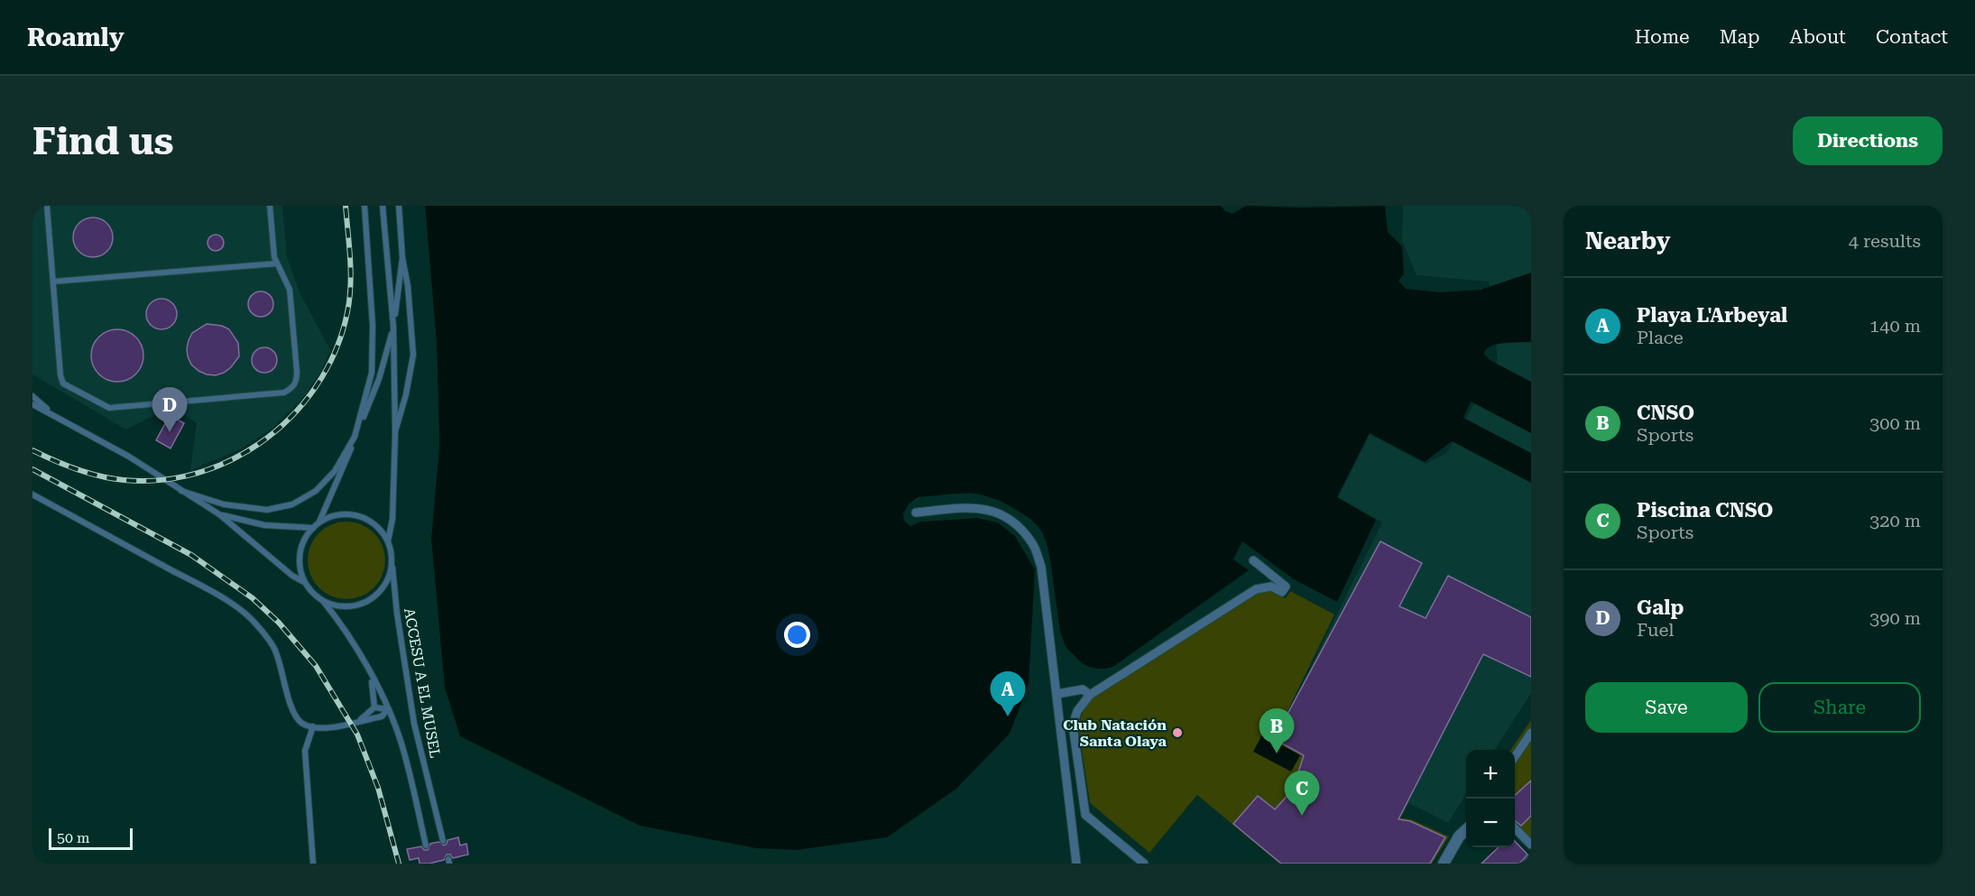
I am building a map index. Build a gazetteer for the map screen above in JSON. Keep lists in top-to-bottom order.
{
  "streets": {
    "lane": ["ACCESU A EL MUSEL"]
  },
  "places": ["Club Natación Santa Olaya"],
  "scale_bar": "50 m",
  "page": {
    "header": "Roamly",
    "nav": [
      "Home",
      "Map",
      "About",
      "Contact"
    ],
    "buttons": [
      "Directions",
      ["Save", "Share"]
    ],
    "title": "Find us",
    "heading": ["Nearby", "4 results"],
    "list": [
      {
        "mark": "A",
        "name": "Playa L'Arbeyal",
        "note": "Place",
        "value": "140 m"
      },
      {
        "mark": "B",
        "name": "CNSO",
        "note": "Sports",
        "value": "300 m"
      },
      {
        "mark": "C",
        "name": "Piscina CNSO",
        "note": "Sports",
        "value": "320 m"
      },
      {
        "mark": "D",
        "name": "Galp",
        "note": "Fuel",
        "value": "390 m"
      }
    ],
    "pins": [
      "D",
      "A",
      "B",
      "C"
    ],
    "map_buttons": ["+", "−"],
    "scale": "50 m"
  }
}
